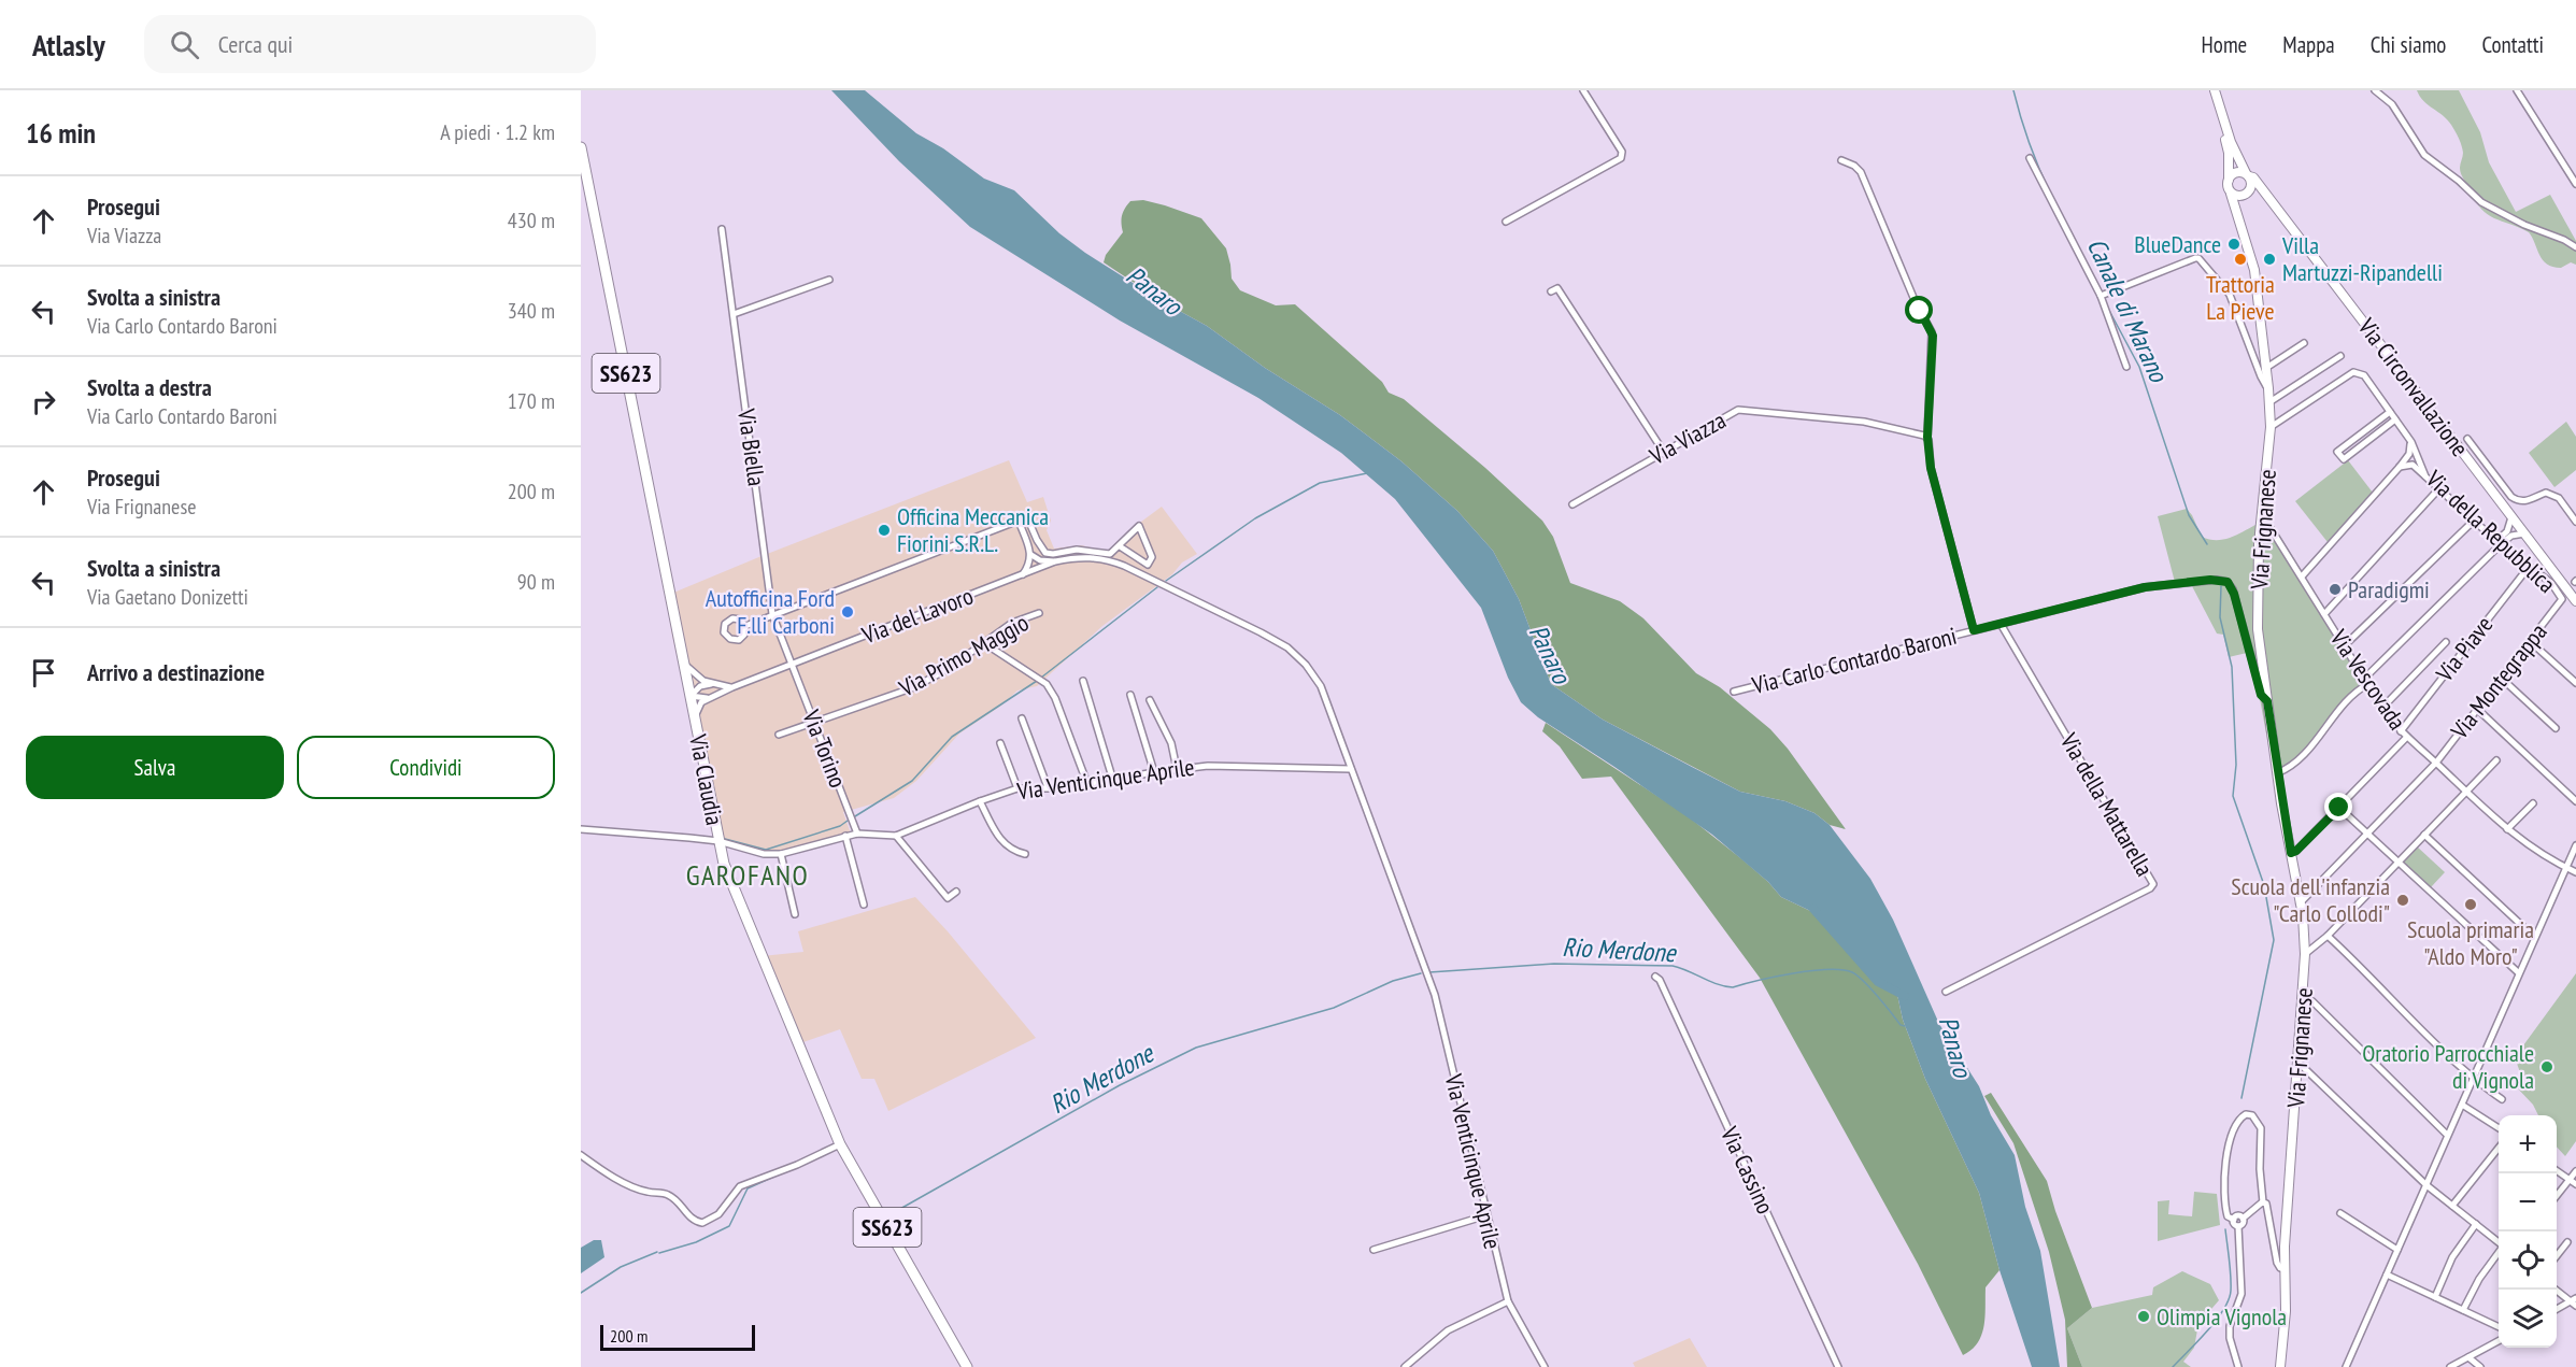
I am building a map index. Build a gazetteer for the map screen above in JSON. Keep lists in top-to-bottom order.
{
  "streets": {
    "main road": [
      "SS623",
      "Via Circonvallazione",
      "Via Frignanese",
      "Via Claudia"
    ],
    "street": [
      "Via Viazza",
      "Via Biella",
      "Via della Repubblica",
      "Via del Lavoro",
      "Via Piave",
      "Via Primo Maggio",
      "Via Carlo Contardo Baroni",
      "Via Vescovada",
      "Via Montegrappa",
      "Via Torino",
      "Via Venticinque Aprile",
      "Via della Mattarella",
      "Via Cassino"
    ]
  },
  "crossings": [
    ["Via Circonvallazione", "Via Frignanese"],
    ["Via Biella", "Via del Lavoro"],
    ["Via Biella", "Via Torino"],
    ["Via Frignanese", "Via della Repubblica"],
    ["Via Frignanese", "Via Carlo Contardo Baroni"],
    ["Via Frignanese", "Via Vescovada"],
    ["Via Frignanese", "Via Montegrappa"],
    ["Via della Repubblica", "Via Piave"],
    ["Via della Repubblica", "Via Montegrappa"],
    ["Via del Lavoro", "Via Torino"],
    ["Via del Lavoro", "Via Venticinque Aprile"],
    ["Via Piave", "Via Vescovada"],
    ["Via Primo Maggio", "Via Torino"],
    ["Via Carlo Contardo Baroni", "Via della Mattarella"],
    ["Via Vescovada", "Via Montegrappa"],
    ["Via Torino", "Via Venticinque Aprile"],
    ["Via Venticinque Aprile", "Via Claudia"]
  ],
  "districts": ["GAROFANO"],
  "water": ["Panaro", "Canale di Marano", "Rio Merdone"],
  "places": [
    "BlueDance",
    "Trattoria La Pieve",
    "Villa Martuzzi-Ripandelli",
    "Officina Meccanica Fiorini S.R.L.",
    "Paradigmi",
    "Autofficina Ford F.lli Carboni",
    "Scuola dell'infanzia \"Carlo Collodi\"",
    "Scuola primaria \"Aldo Moro\"",
    "Oratorio Parrocchiale di Vignola",
    "Olimpia Vignola"
  ],
  "scale_bar": "200 m",
  "page": {
    "header": "Atlasly",
    "search": "Cerca qui",
    "nav": [
      "Home",
      "Mappa",
      "Chi siamo",
      "Contatti"
    ],
    "heading": ["16 min", "A piedi · 1.2 km"],
    "list": [
      ["Prosegui", "Via Viazza", "430 m"],
      ["Svolta a sinistra", "Via Carlo Contardo Baroni", "340 m"],
      ["Svolta a destra", "Via Carlo Contardo Baroni", "170 m"],
      ["Prosegui", "Via Frignanese", "200 m"],
      ["Svolta a sinistra", "Via Gaetano Donizetti", "90 m"],
      "Arrivo a destinazione"
    ],
    "buttons": ["Salva", "Condividi"],
    "map_buttons": ["+", "−"],
    "scale": "200 m"
  }
}
